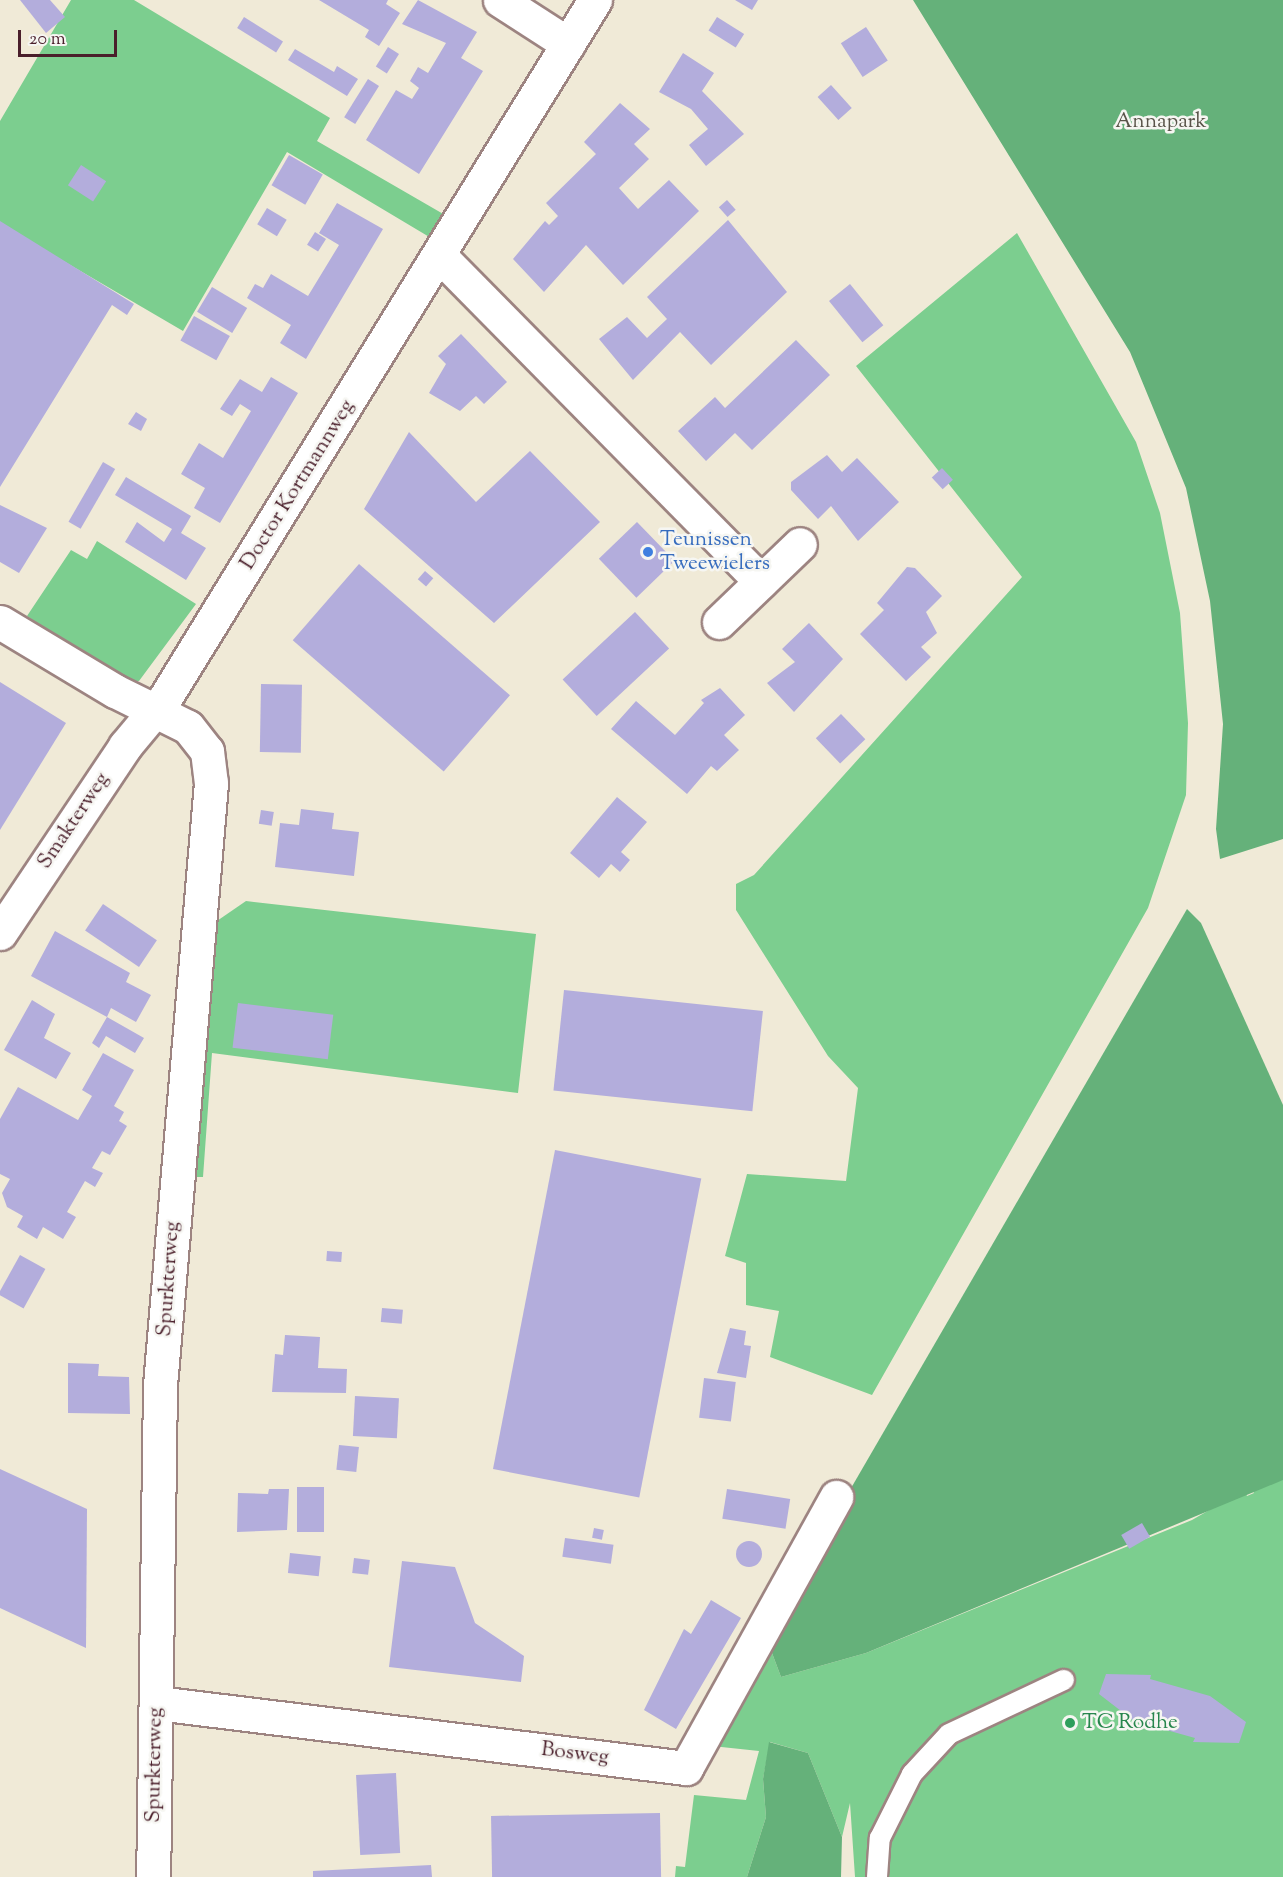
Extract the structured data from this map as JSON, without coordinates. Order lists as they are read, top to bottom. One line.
{"streets":{"street":["Doctor Kortmannweg","Smakterweg","Spurkterweg","Bosweg"]},"crossings":[["Doctor Kortmannweg","Smakterweg"],["Doctor Kortmannweg","Spurkterweg"],["Smakterweg","Spurkterweg"],["Spurkterweg","Bosweg"]],"parks":["Annapark"],"places":["Teunissen Tweewielers","TC Rodhe"],"scale_bar":"20 m"}
